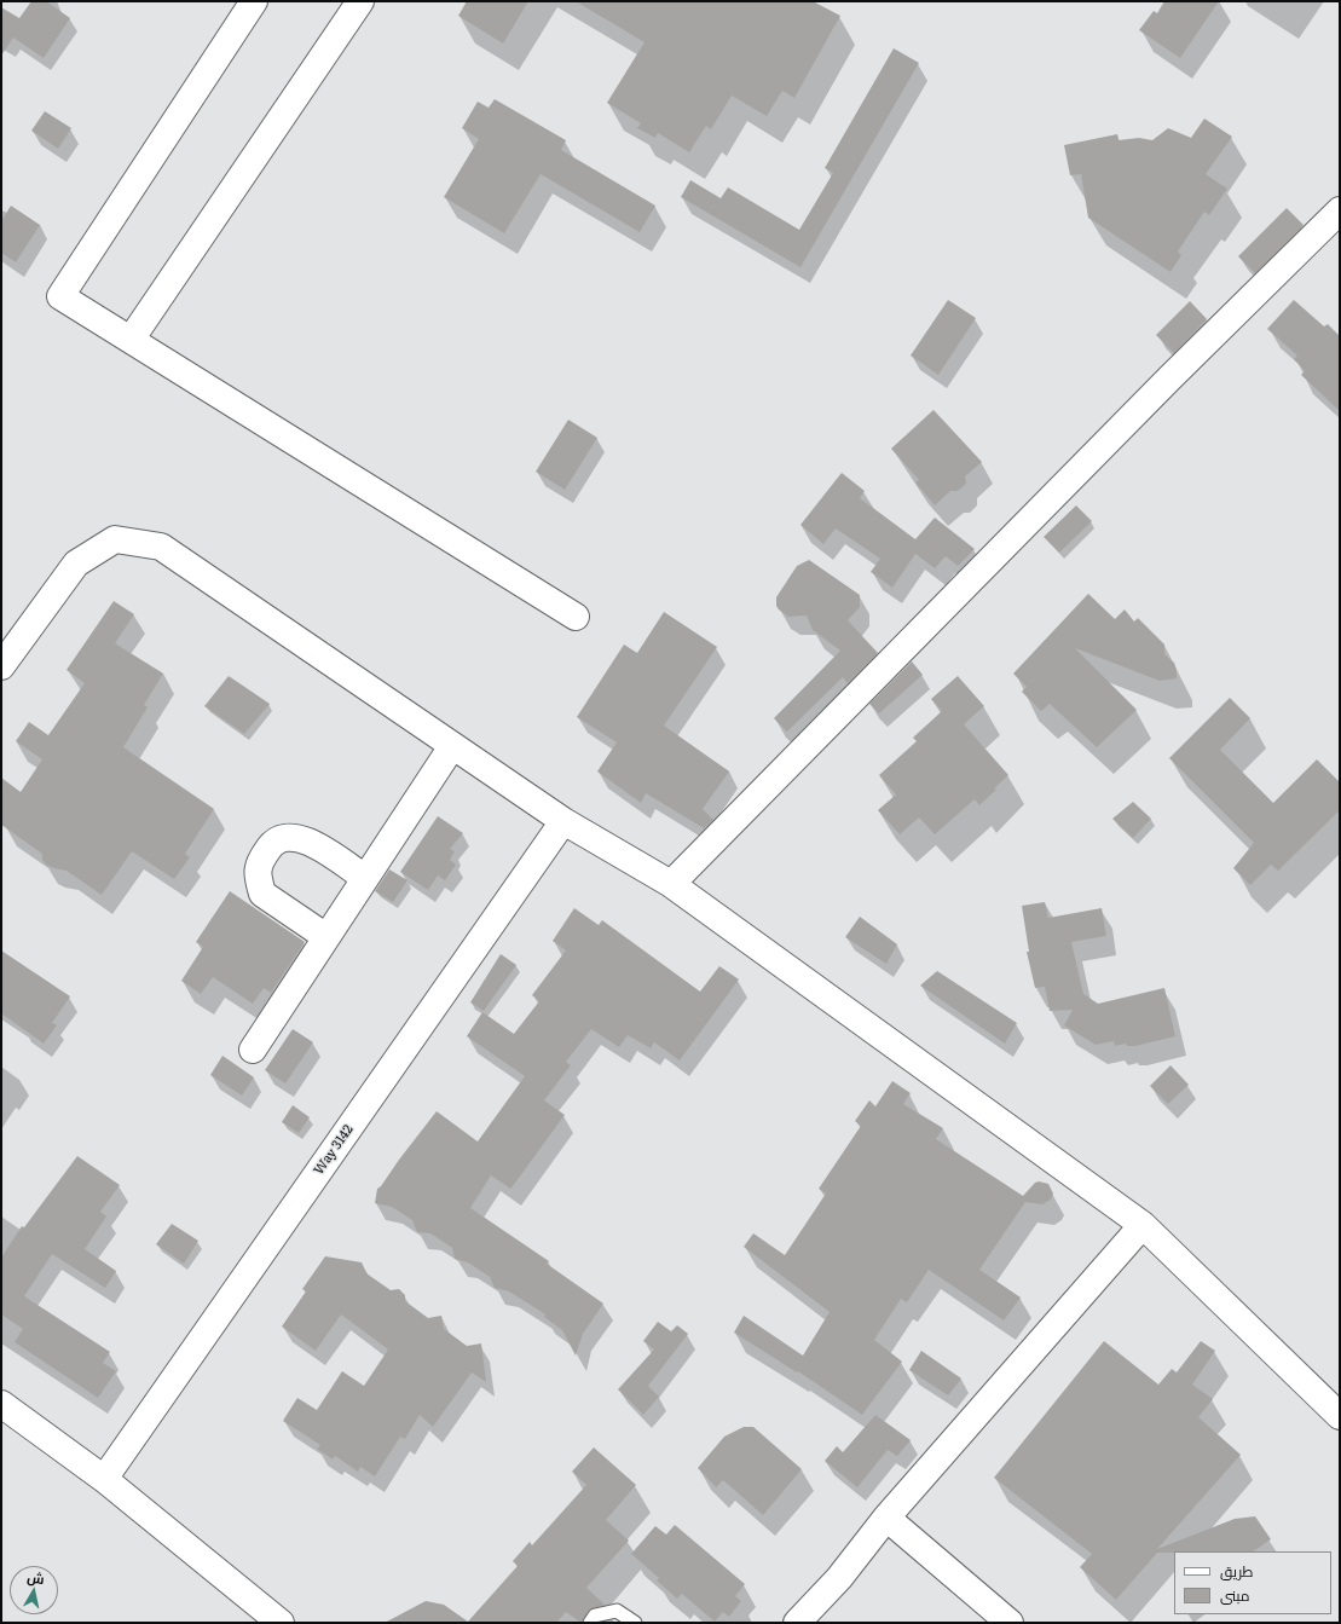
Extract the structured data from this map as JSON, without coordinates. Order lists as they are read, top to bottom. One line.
{"streets":{"street":["Way 3142"]},"legend":["طريق","مبنى"],"north":"top"}
